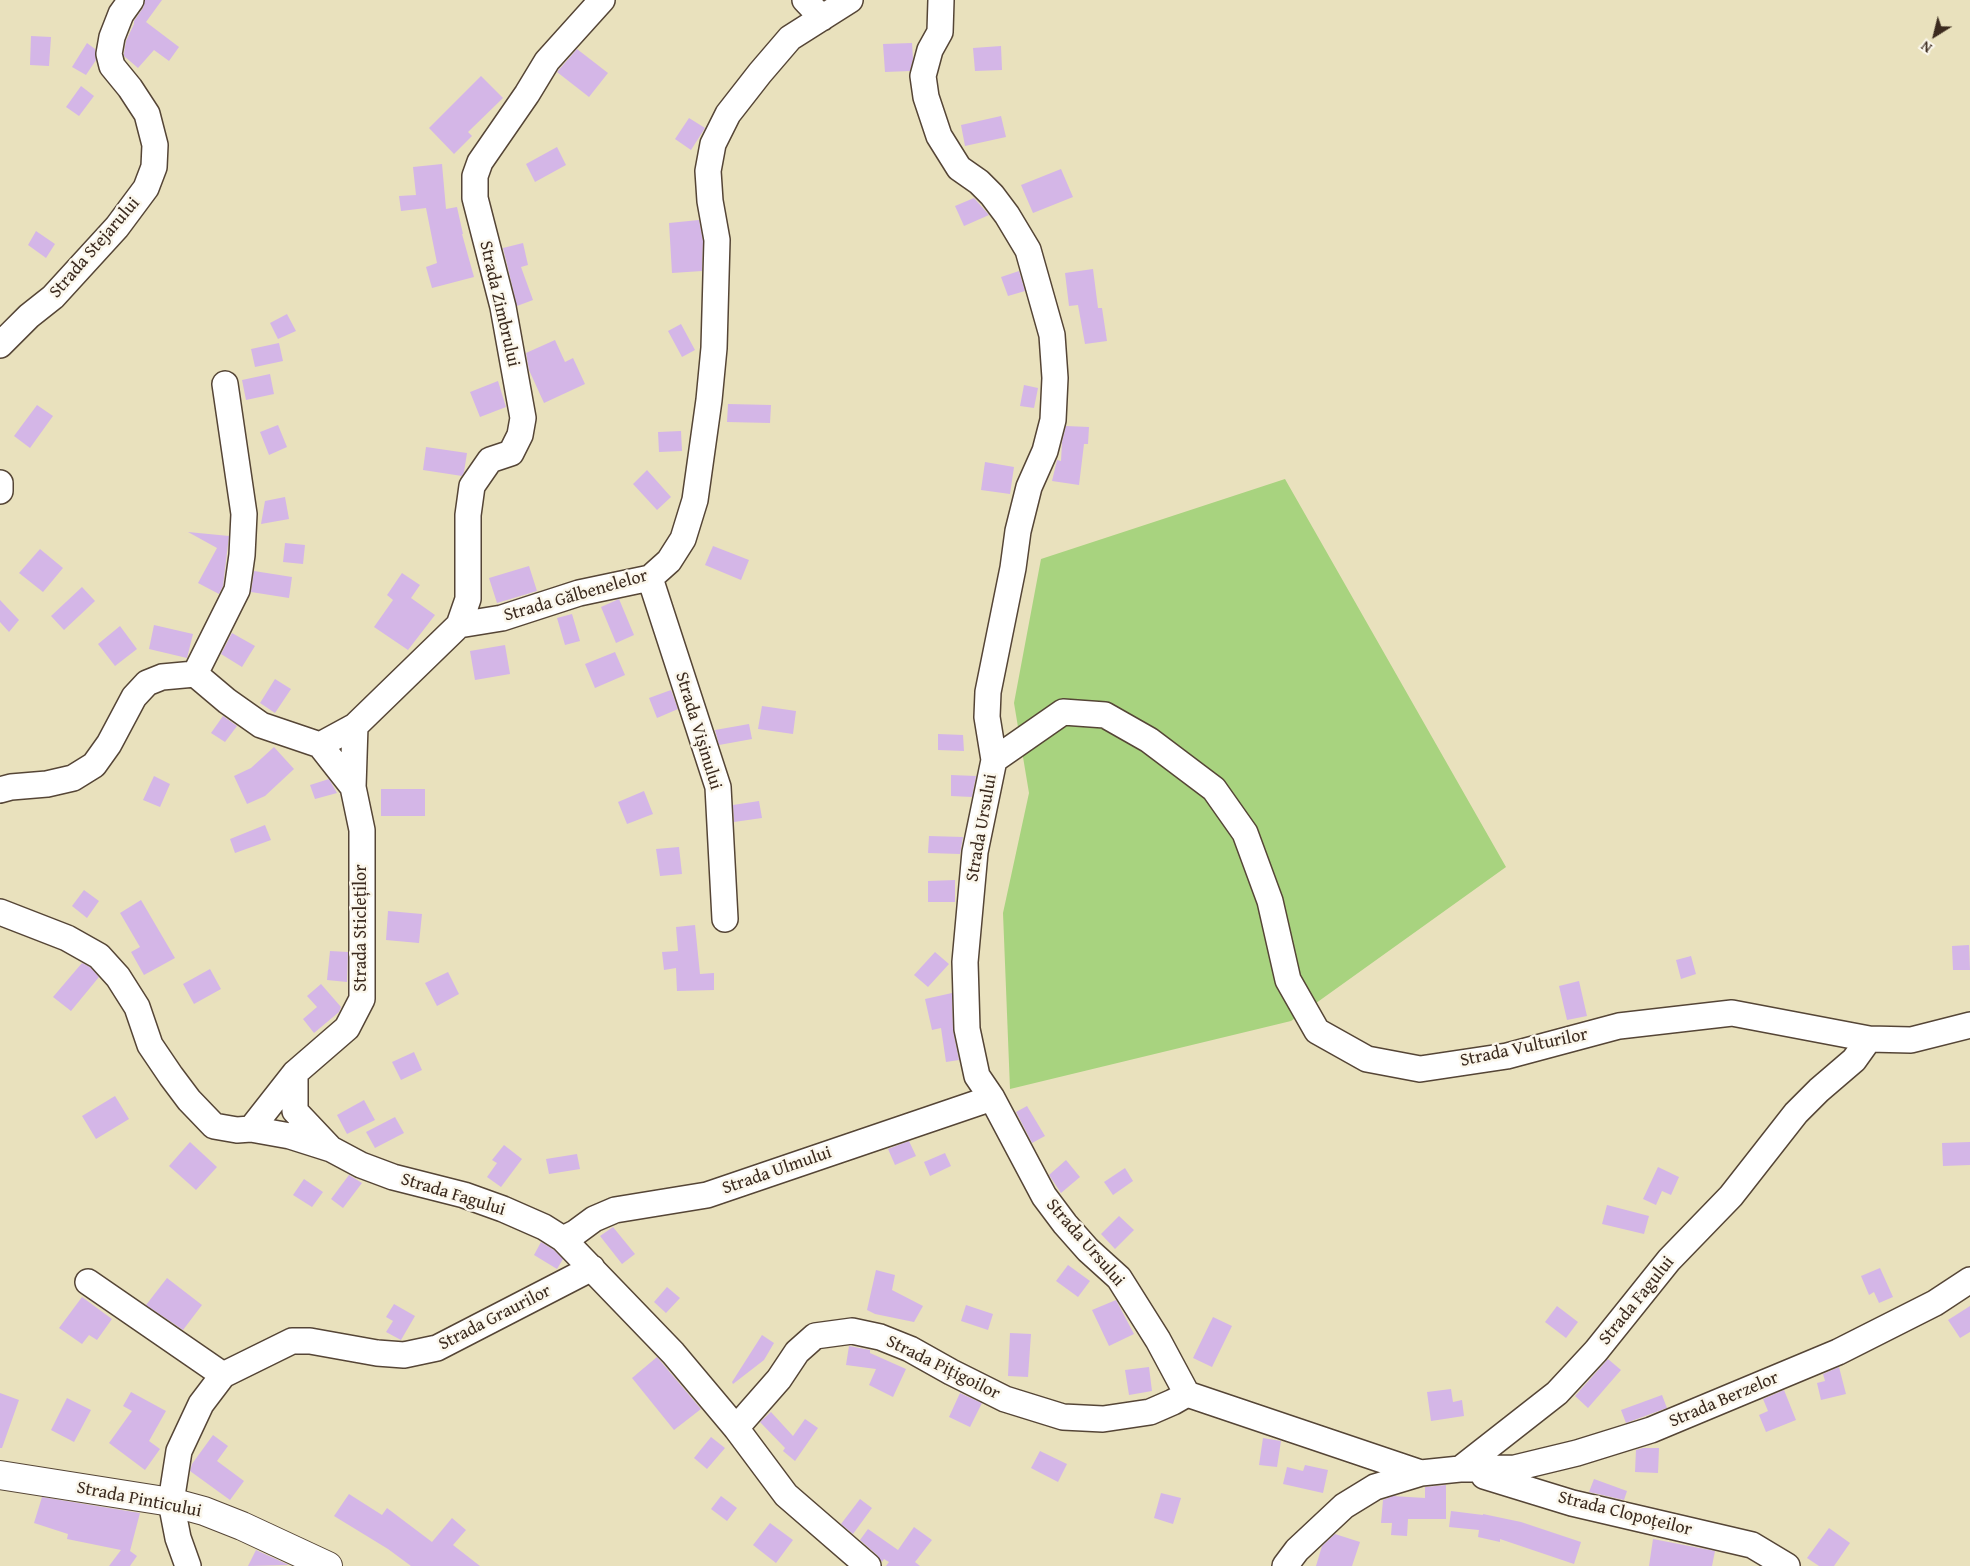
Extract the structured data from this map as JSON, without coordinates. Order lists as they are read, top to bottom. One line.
{"streets":{"main road":["Strada Pinticului"],"street":["Strada Stejarului","Strada Zimbrului","Strada Gălbenelelor","Strada Vișinului","Strada Ursului","Strada Sticleților","Strada Vulturilor","Strada Ulmului","Strada Fagului","Strada Graurilor","Strada Pițigoilor","Strada Berzelor","Strada Clopoțeilor"]},"crossings":[["Strada Zimbrului","Strada Gălbenelelor"],["Strada Gălbenelelor","Strada Vișinului"],["Strada Ursului","Strada Vulturilor"],["Strada Ursului","Strada Ulmului"],["Strada Ursului","Strada Pițigoilor"],["Strada Sticleților","Strada Fagului"],["Strada Vulturilor","Strada Fagului"],["Strada Ulmului","Strada Fagului"],["Strada Fagului","Strada Graurilor"],["Strada Fagului","Strada Pițigoilor"],["Strada Fagului","Strada Berzelor"],["Strada Fagului","Strada Clopoțeilor"],["Strada Graurilor","Strada Pinticului"],["Strada Berzelor","Strada Clopoțeilor"]],"north":"bottom left"}
